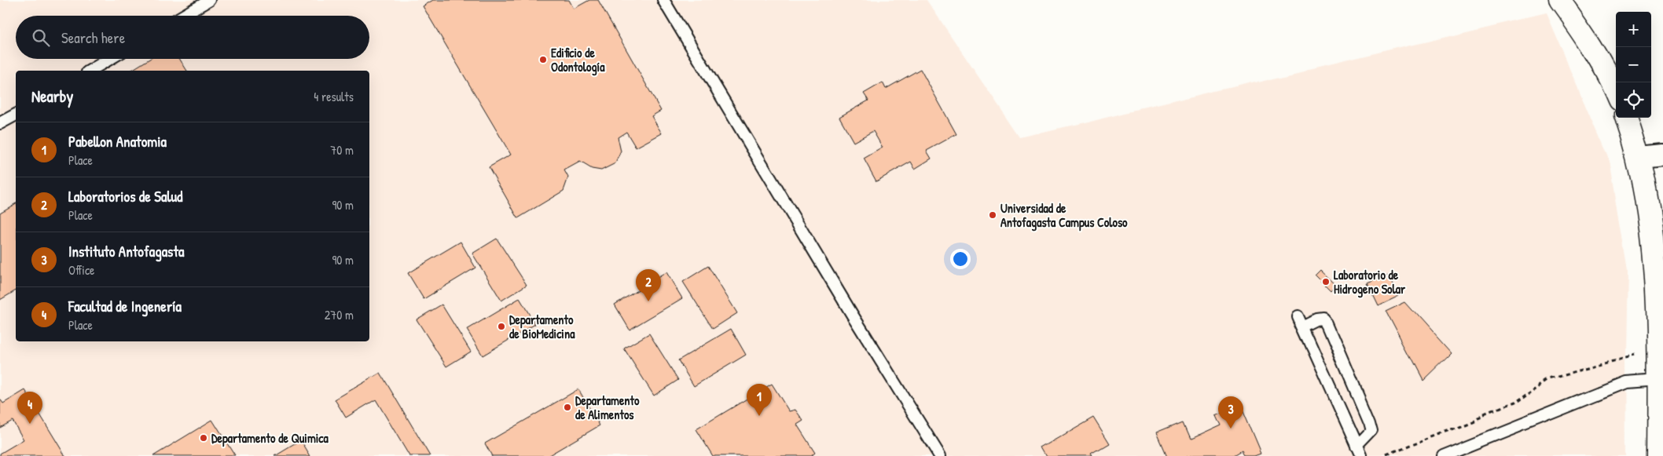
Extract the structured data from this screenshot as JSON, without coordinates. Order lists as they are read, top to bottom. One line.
{"places":["Edificio de Odontología","Universidad de Antofagasta Campus Coloso","Laboratorio de Hidrogeno Solar","Departamento de BioMedicina","Departamento de Alimentos","Departamento de Quimica"],"page":{"map_buttons":["+","−"],"search":"Search here","heading":["Nearby","4 results"],"list":[{"mark":"1","name":"Pabellon Anatomia","note":"Place","value":"70 m"},{"mark":"2","name":"Laboratorios de Salud","note":"Place","value":"90 m"},{"mark":"3","name":"Instituto Antofagasta","note":"Office","value":"90 m"},{"mark":"4","name":"Facultad de Ingenería","note":"Place","value":"270 m"}],"pins":["2","1","4","3"]}}
